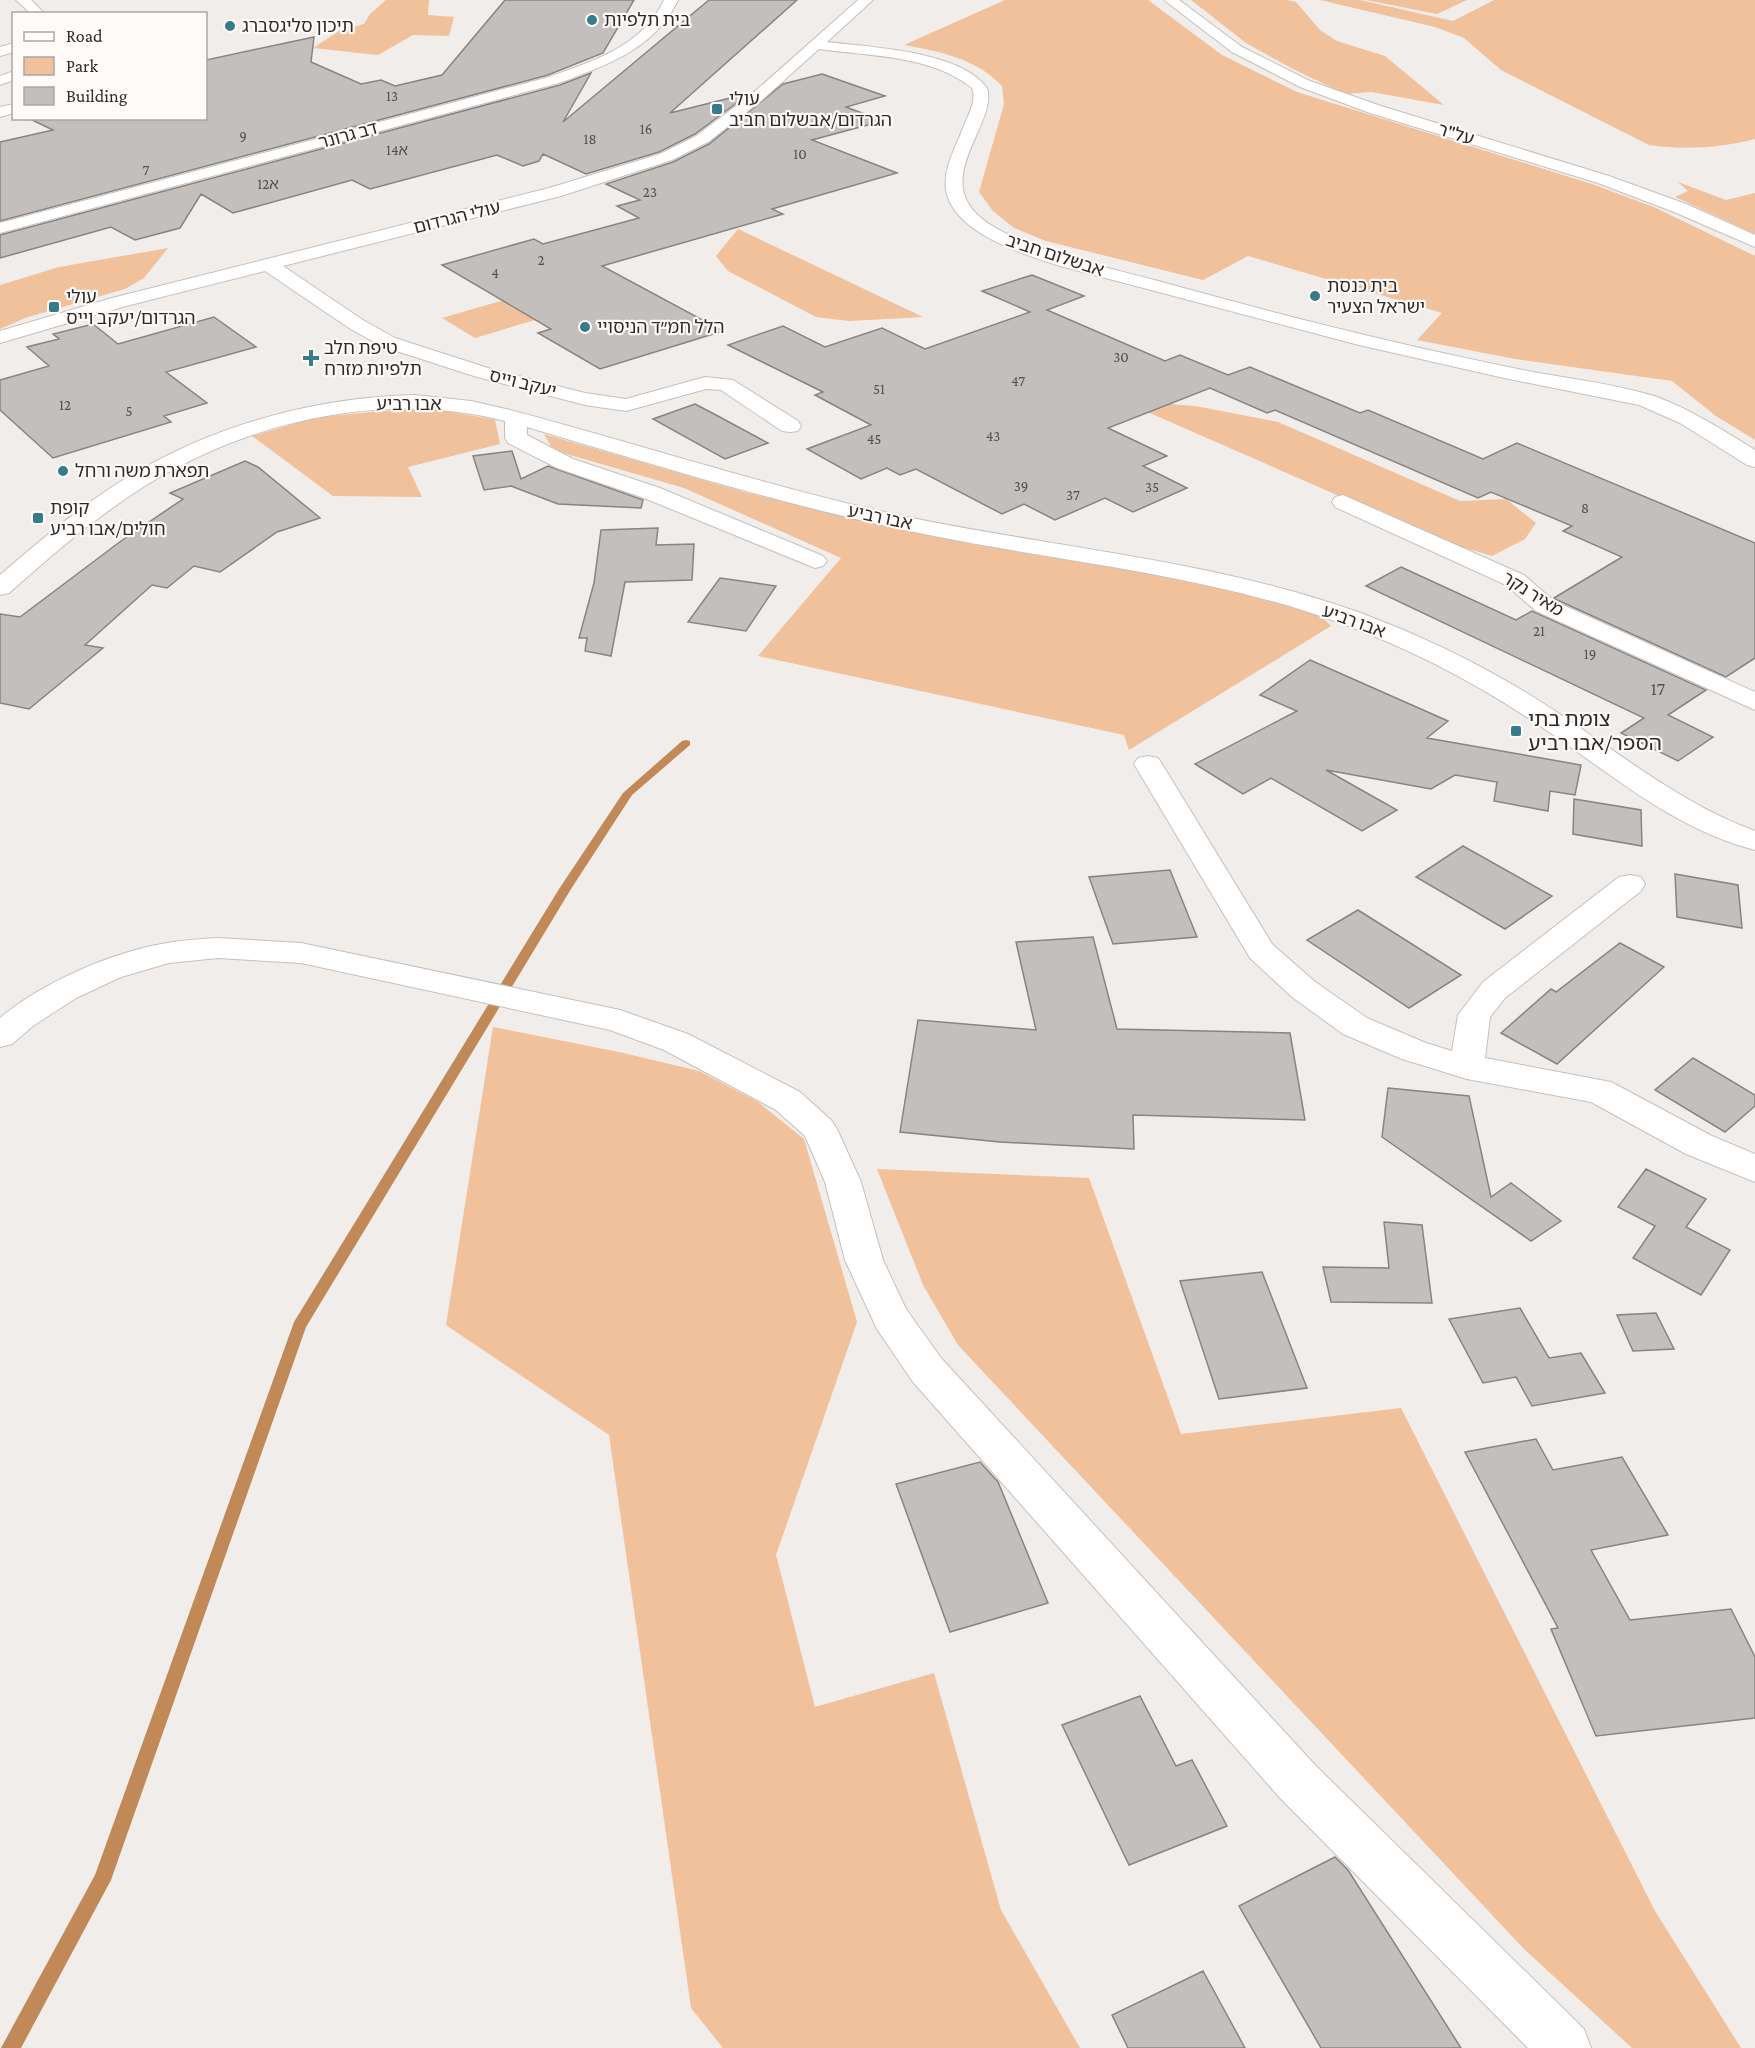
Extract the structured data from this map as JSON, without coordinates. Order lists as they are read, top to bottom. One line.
{"streets":{"street":["על\"ר","דב גרונר","עולי הגרדום","אבשלום חביב","יעקב וייס","אבו רביע","מאיר נקר"]},"crossings":[["עולי הגרדום","אבשלום חביב"],["עולי הגרדום","יעקב וייס"]],"places":{"other":["בית תלפיות","תיכון סליגסברג","בית כנסת ישראל הצעיר","הלל חמ״ד הניסויי","תפארת משה ורחל"],"transit":["עולי הגרדום/אבשלום חביב","עולי הגרדום/יעקב וייס","קופת חולים/אבו רביע","צומת בתי הספר/אבו רביע"],"health":["טיפת חלב תלפיות מזרח"]},"house_numbers":["13","16","9","18","14א","10","7","12א","23","2","4","30","47","51","12","5","43","45","39","35","37","8","21","19","17"],"legend":["Road","Park","Building"]}
